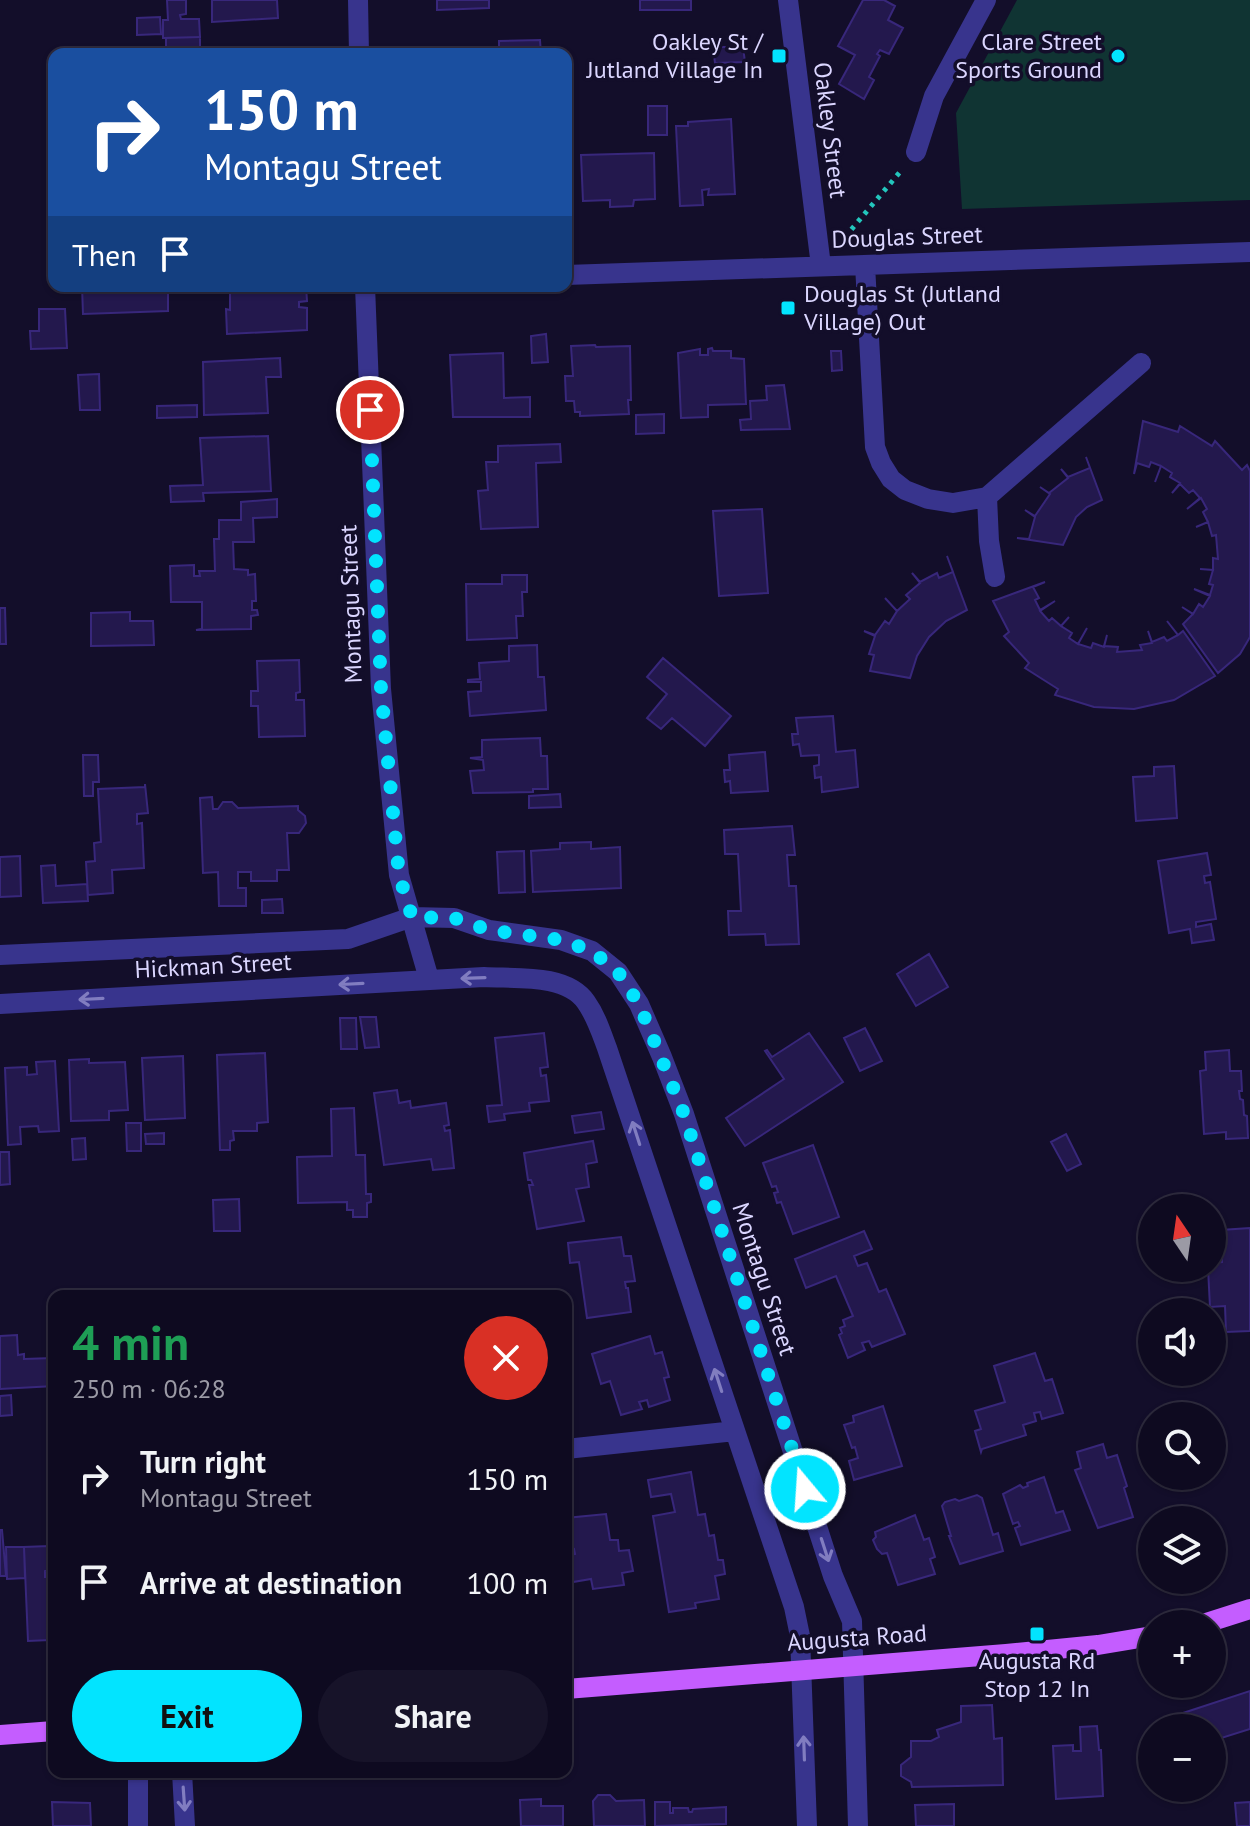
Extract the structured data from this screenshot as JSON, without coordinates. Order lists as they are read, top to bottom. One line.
{"streets":{"main road":["Augusta Road"],"street":["Oakley Street","Douglas Street","Montagu Street","Hickman Street"]},"crossings":[["Oakley Street","Douglas Street"],["Montagu Street","Hickman Street"],["Montagu Street","Augusta Road"]],"places":{"transit":["Oakley St / Jutland Village In","Douglas St (Jutland Village) Out","Augusta Rd Stop 12 In"],"other":["Clare Street Sports Ground"]},"north":"top","page":{"turn":["150 m","Montagu Street"],"then":"Then","map_buttons":["+","−"],"heading":["4 min","250 m · 06:28"],"list":[{"name":"Turn right","note":"Montagu Street","value":"150 m"},{"name":"Arrive at destination","value":"100 m"}],"buttons":["Exit","Share"]}}
